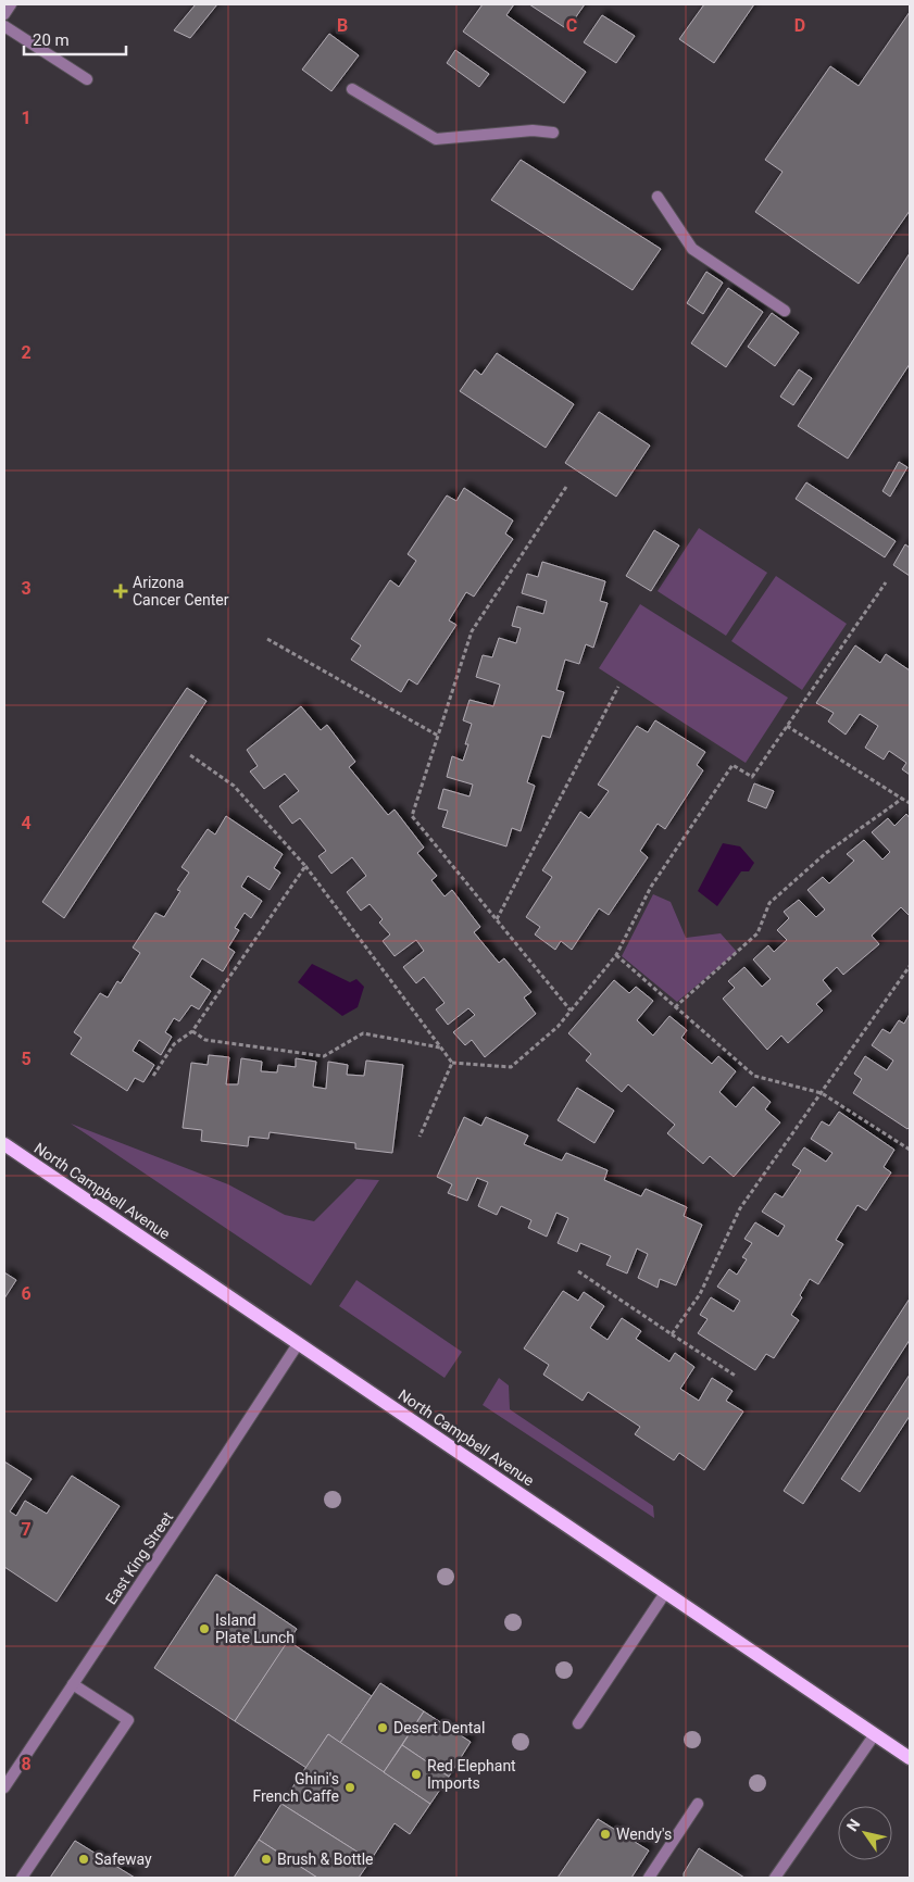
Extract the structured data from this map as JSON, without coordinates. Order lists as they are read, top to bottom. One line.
{"streets":{"main road":["North Campbell Avenue"],"street":["East King Street"]},"crossings":[["North Campbell Avenue","East King Street"]],"places":{"health":["Arizona Cancer Center"],"other":["Island Plate Lunch","Desert Dental","Red Elephant Imports","Ghini's French Caffe","Wendy's","Safeway","Brush & Bottle"]},"scale_bar":"20 m","north":"top left","grid":{"columns":["B","C","D"],"rows":["1","2","3","4","5","6","7","8"]}}
